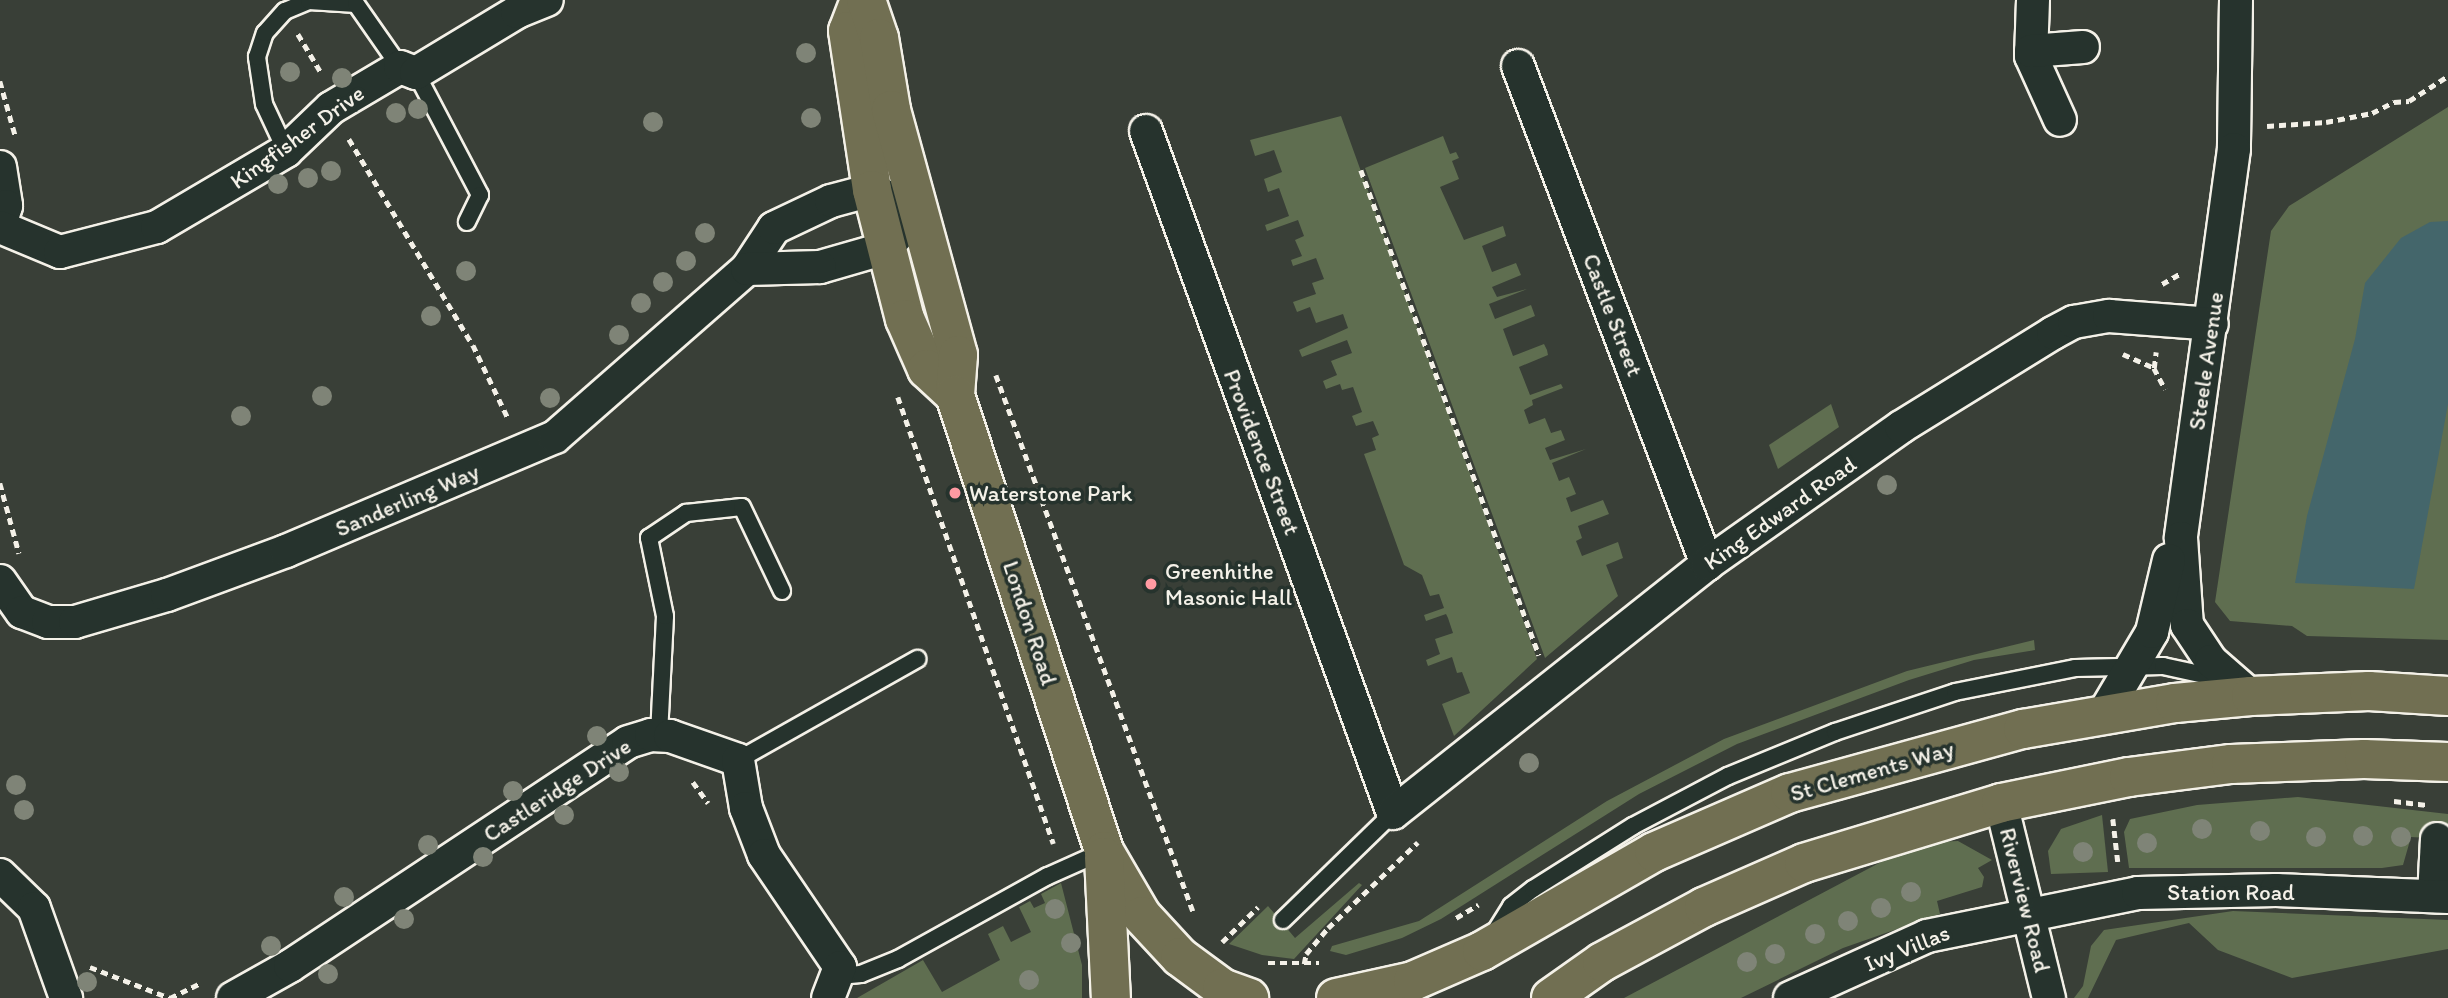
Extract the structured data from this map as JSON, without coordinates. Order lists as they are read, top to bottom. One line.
{"streets":{"main road":["London Road","St Clements Way"],"street":["Kingfisher Drive","Castle Street","Steele Avenue","Providence Street","Sanderling Way","King Edward Road","Castleridge Drive","Station Road","Riverview Road","Ivy Villas"]},"crossings":[["Castle Street","King Edward Road"],["Steele Avenue","King Edward Road"],["Steele Avenue","St Clements Way"],["Providence Street","King Edward Road"],["Sanderling Way","London Road"],["Station Road","Riverview Road"],["Station Road","Ivy Villas"],["Riverview Road","Ivy Villas"]],"places":["Waterstone Park","Greenhithe Masonic Hall"]}
